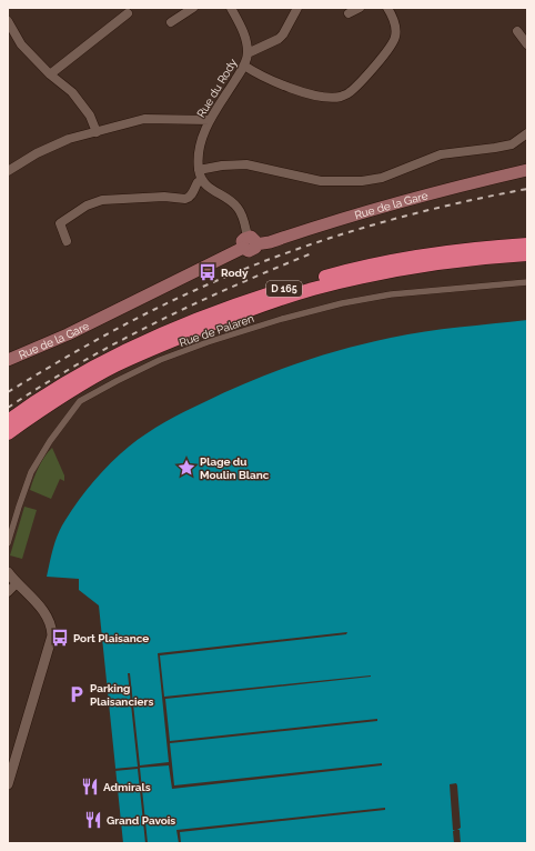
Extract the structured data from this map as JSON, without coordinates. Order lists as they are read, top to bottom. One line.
{"streets":{"highway":["D 165"],"main road":["Rue de la Gare"],"street":["Rue du Rody","Rue de Palaren"]},"crossings":[["Rue du Rody","Rue de la Gare"]],"places":{"bus stop":["Rody","Port Plaisance"],"place":["Plage du Moulin Blanc"],"parking":["Parking Plaisanciers"],"restaurant":["Admirals","Grand Pavois"]}}
